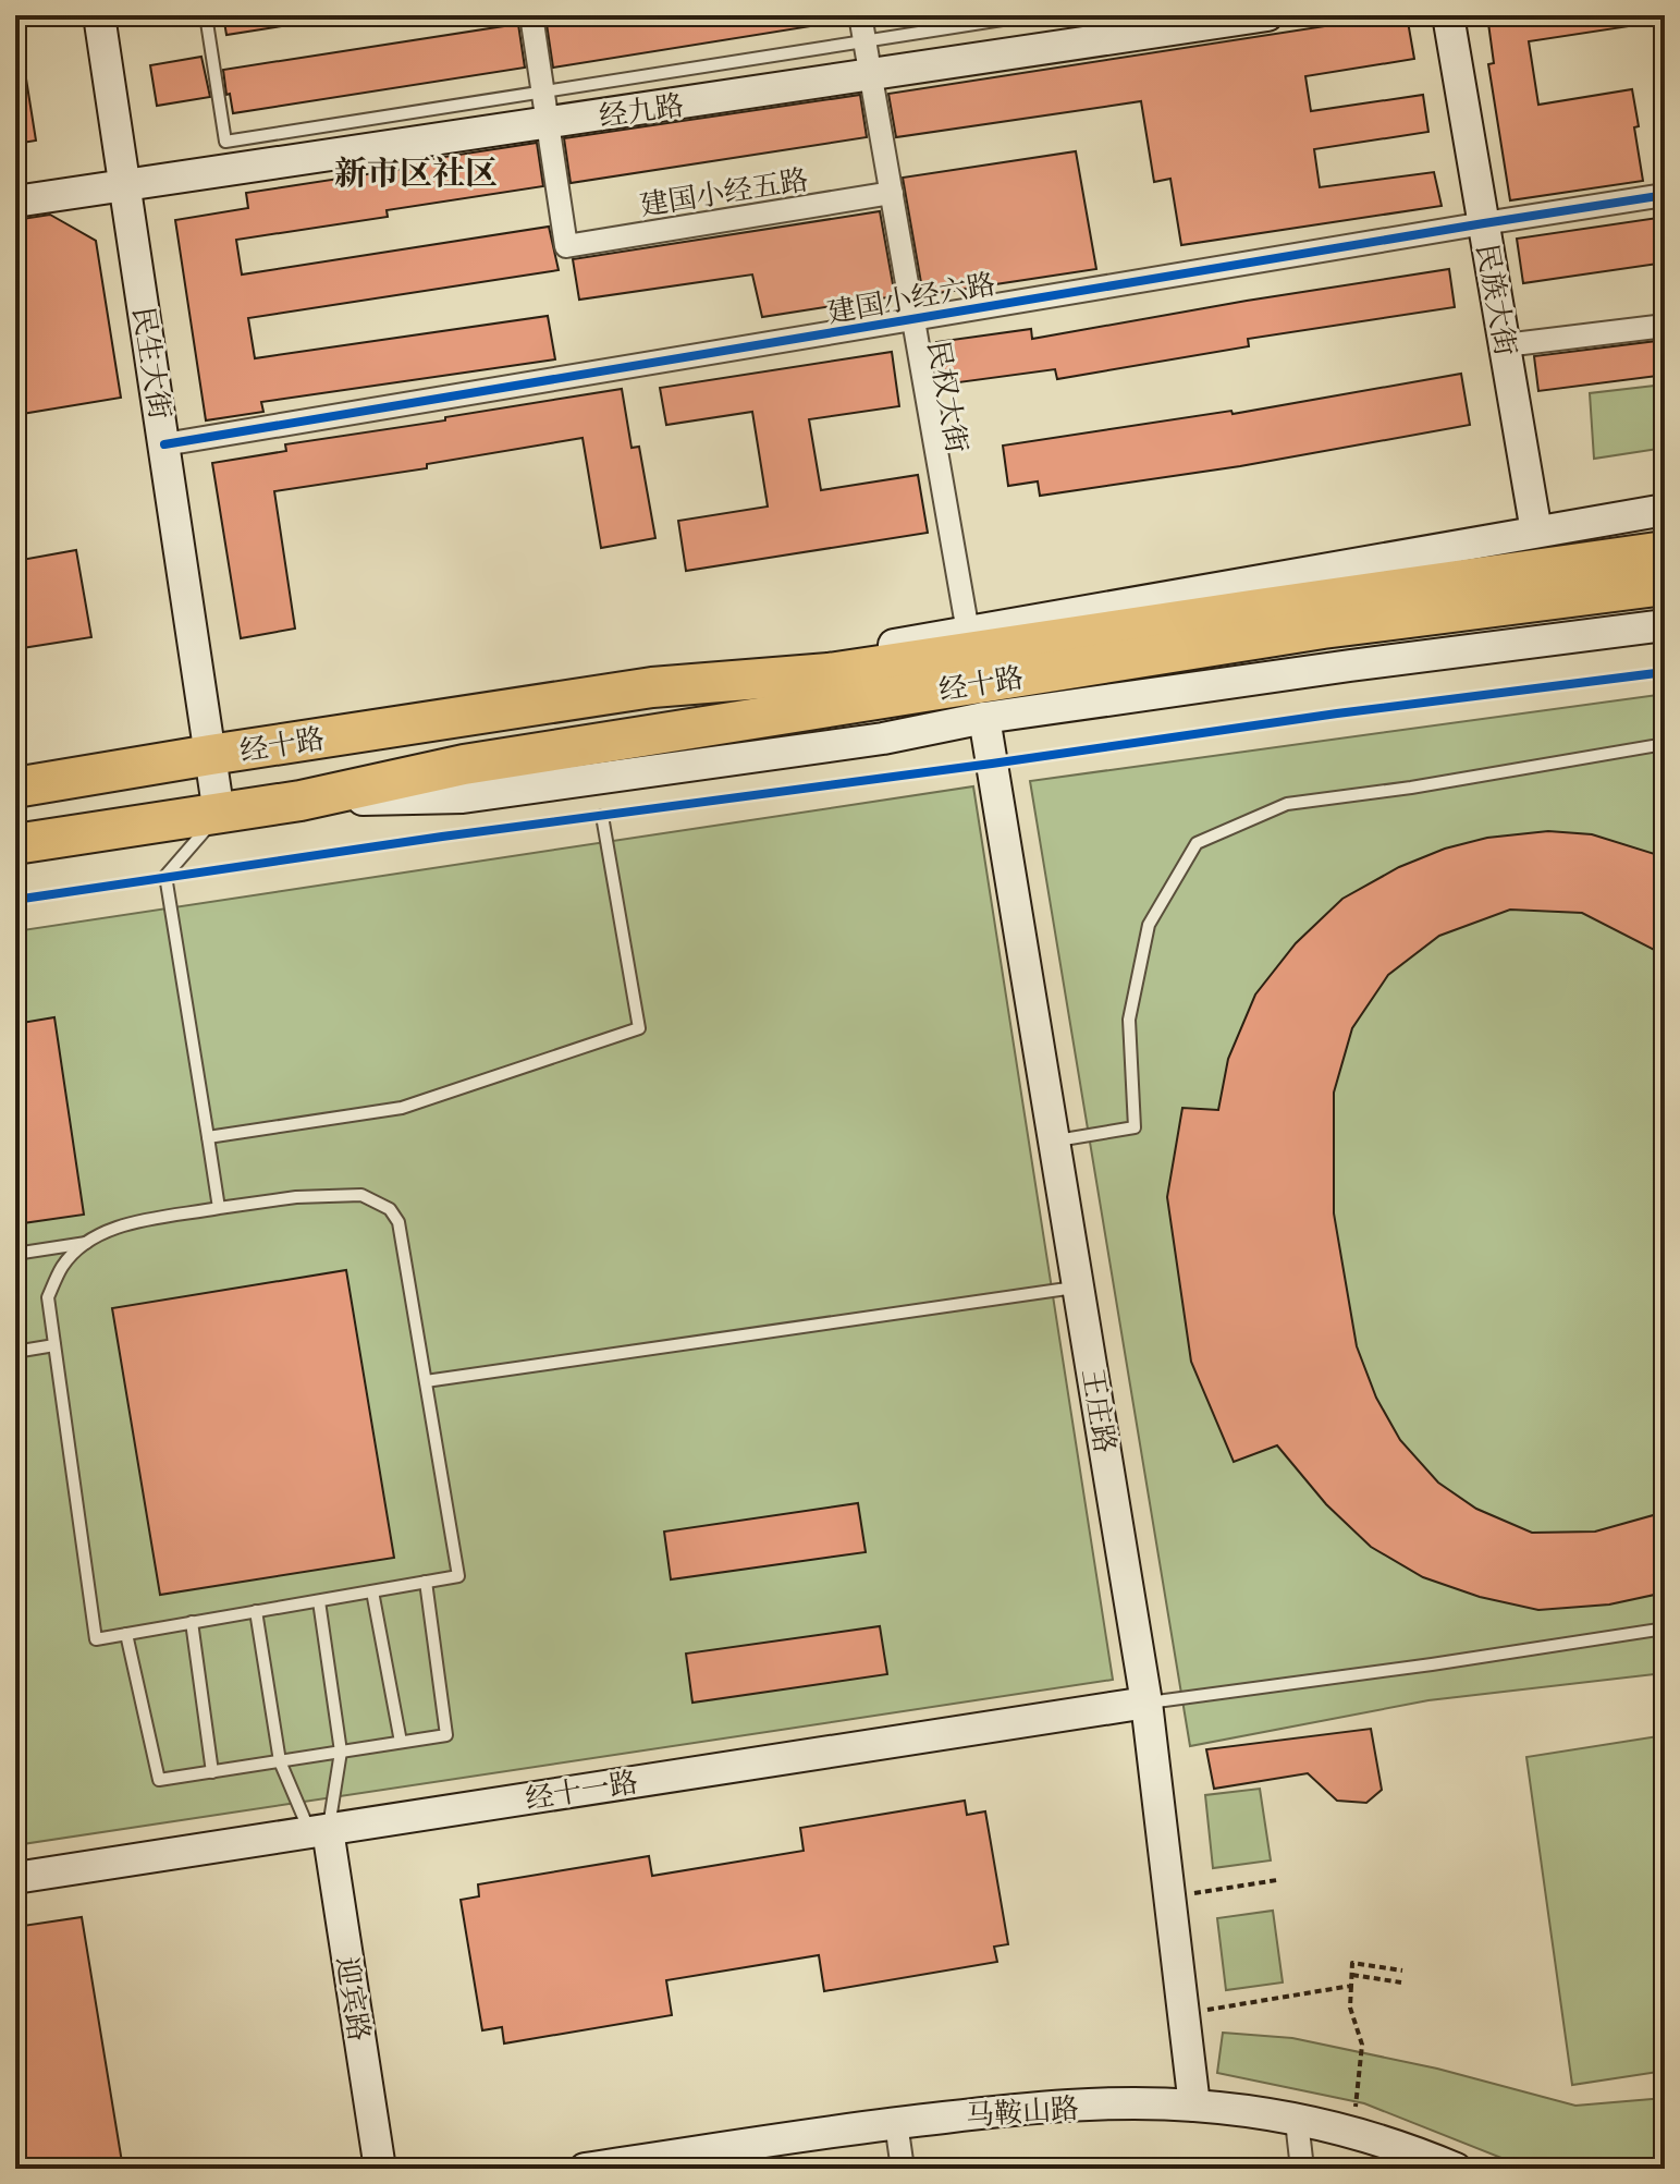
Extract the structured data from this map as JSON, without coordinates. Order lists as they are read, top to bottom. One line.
{"streets":{"highway":["经十路"],"main road":["经九路","民族大街","民生大街","王庄路","经十一路","迎宾路","马鞍山路"],"street":["建国小经五路","建国小经六路","民权大街"]},"crossings":[["经九路","建国小经五路"],["经九路","民生大街"],["经九路","民权大街"],["建国小经五路","民权大街"],["建国小经六路","民族大街"],["建国小经六路","民生大街"],["建国小经六路","民权大街"],["民族大街","经十路"],["民生大街","经十路"],["民权大街","经十路"],["经十路","王庄路"],["王庄路","经十一路"],["王庄路","马鞍山路"],["经十一路","迎宾路"]],"districts":["新市区社区"]}
